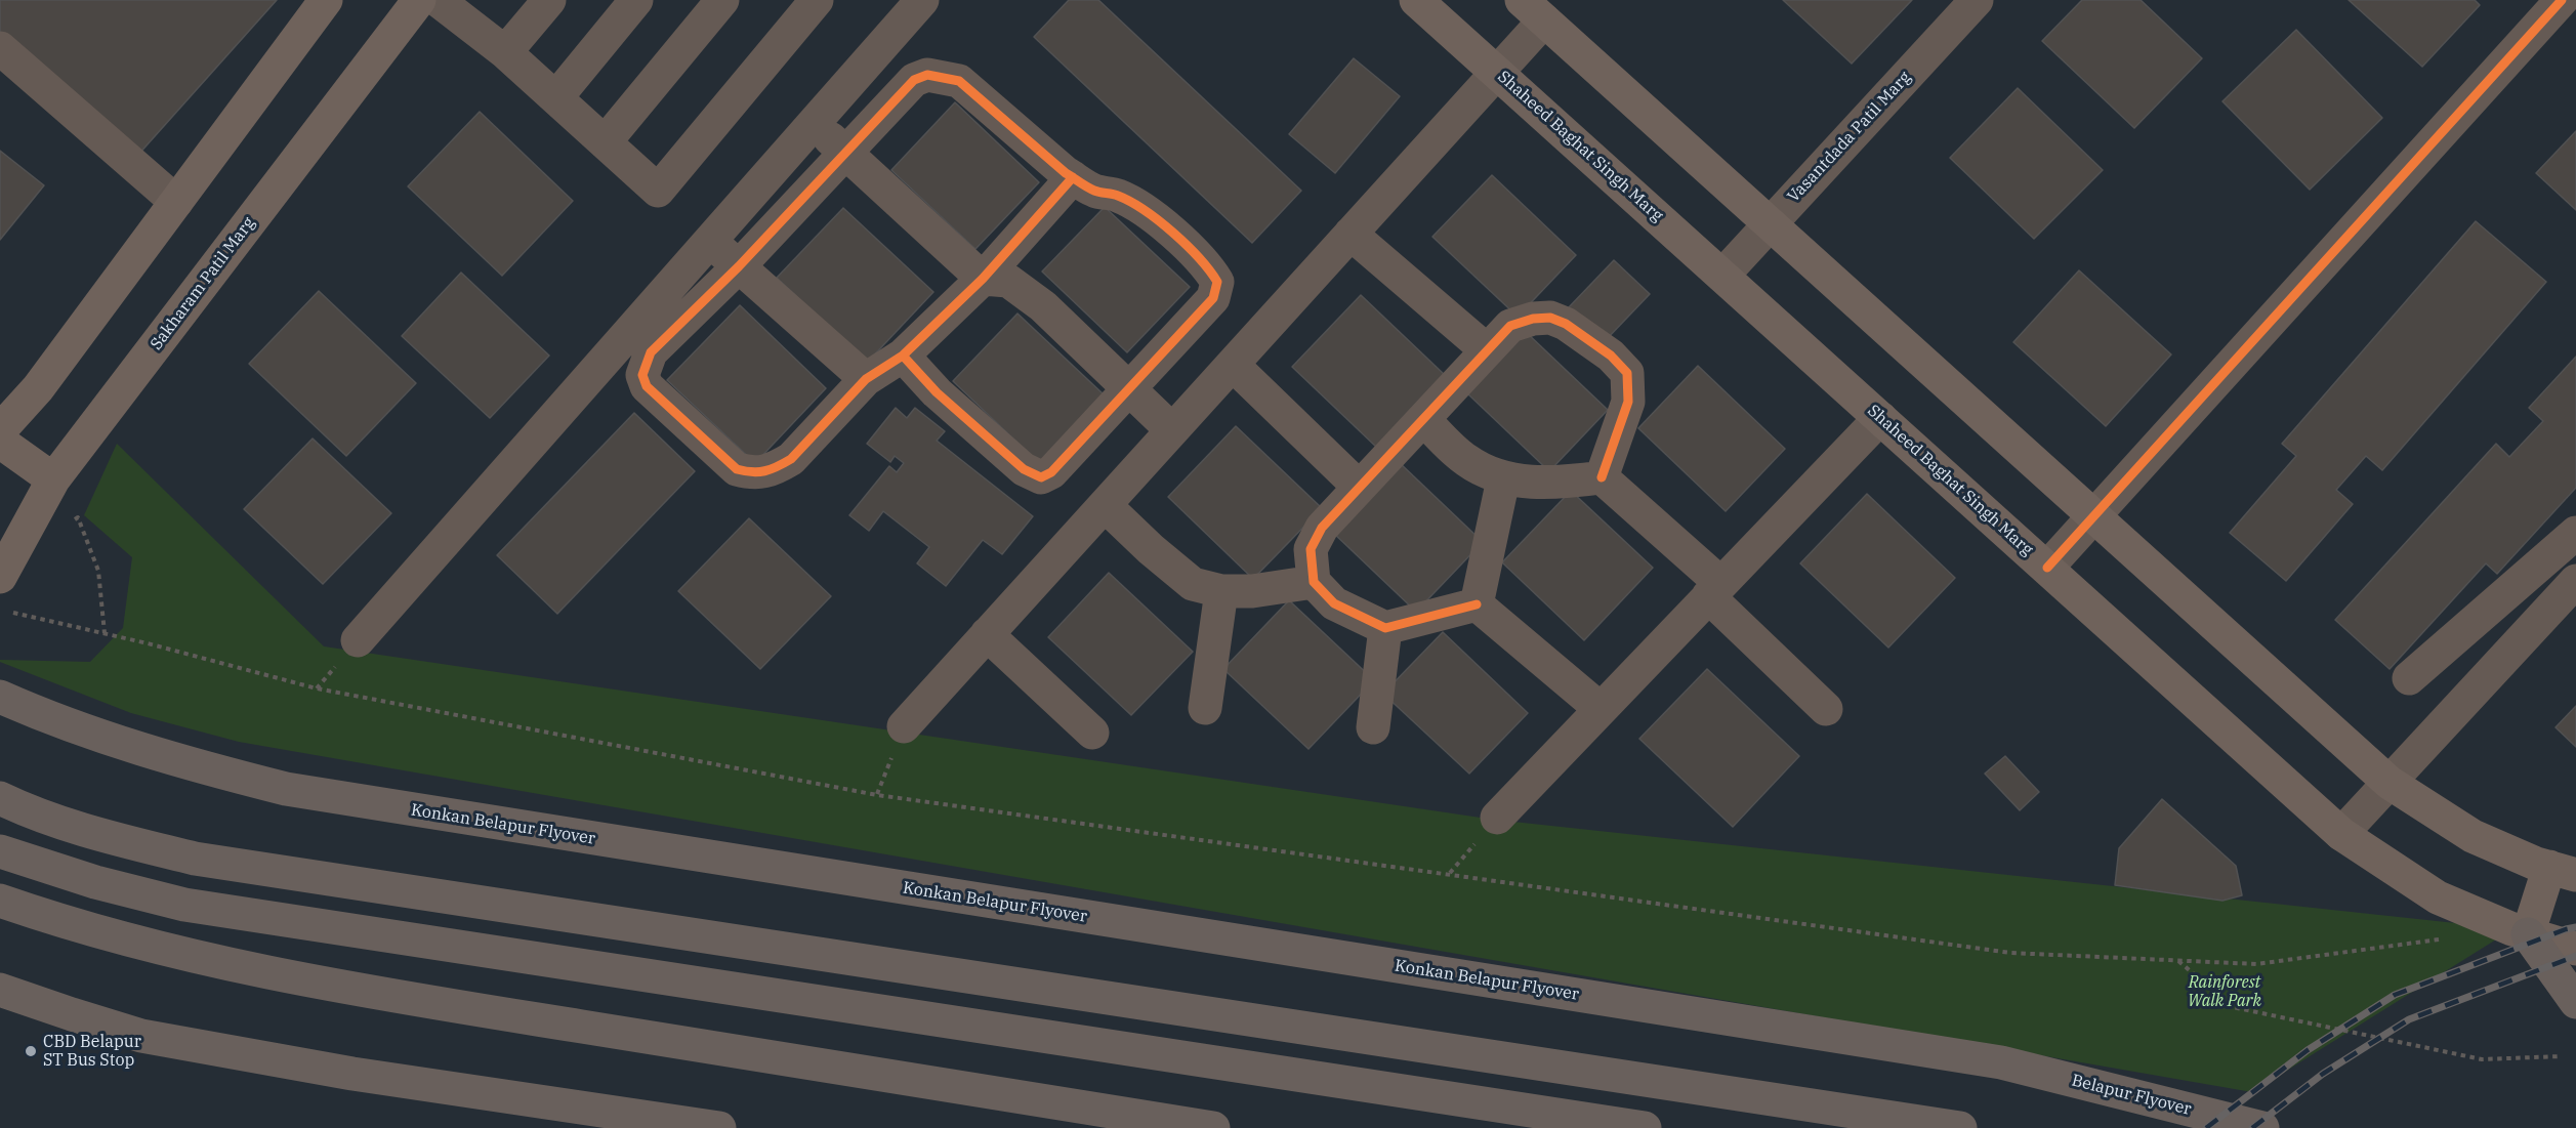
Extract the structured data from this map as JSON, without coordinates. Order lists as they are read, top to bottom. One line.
{"streets":{"highway":["Konkan Belapur Flyover","Belapur Flyover"],"main road":["Shaheed Baghat Singh Marg","Sakharam Patil Marg"],"street":["Vasantdada Patil Marg"]},"crossings":[["Vasantdada Patil Marg","Shaheed Baghat Singh Marg"],["Konkan Belapur Flyover","Belapur Flyover"]],"parks":["Rainforest Walk Park"],"places":["CBD Belapur ST Bus Stop"]}
